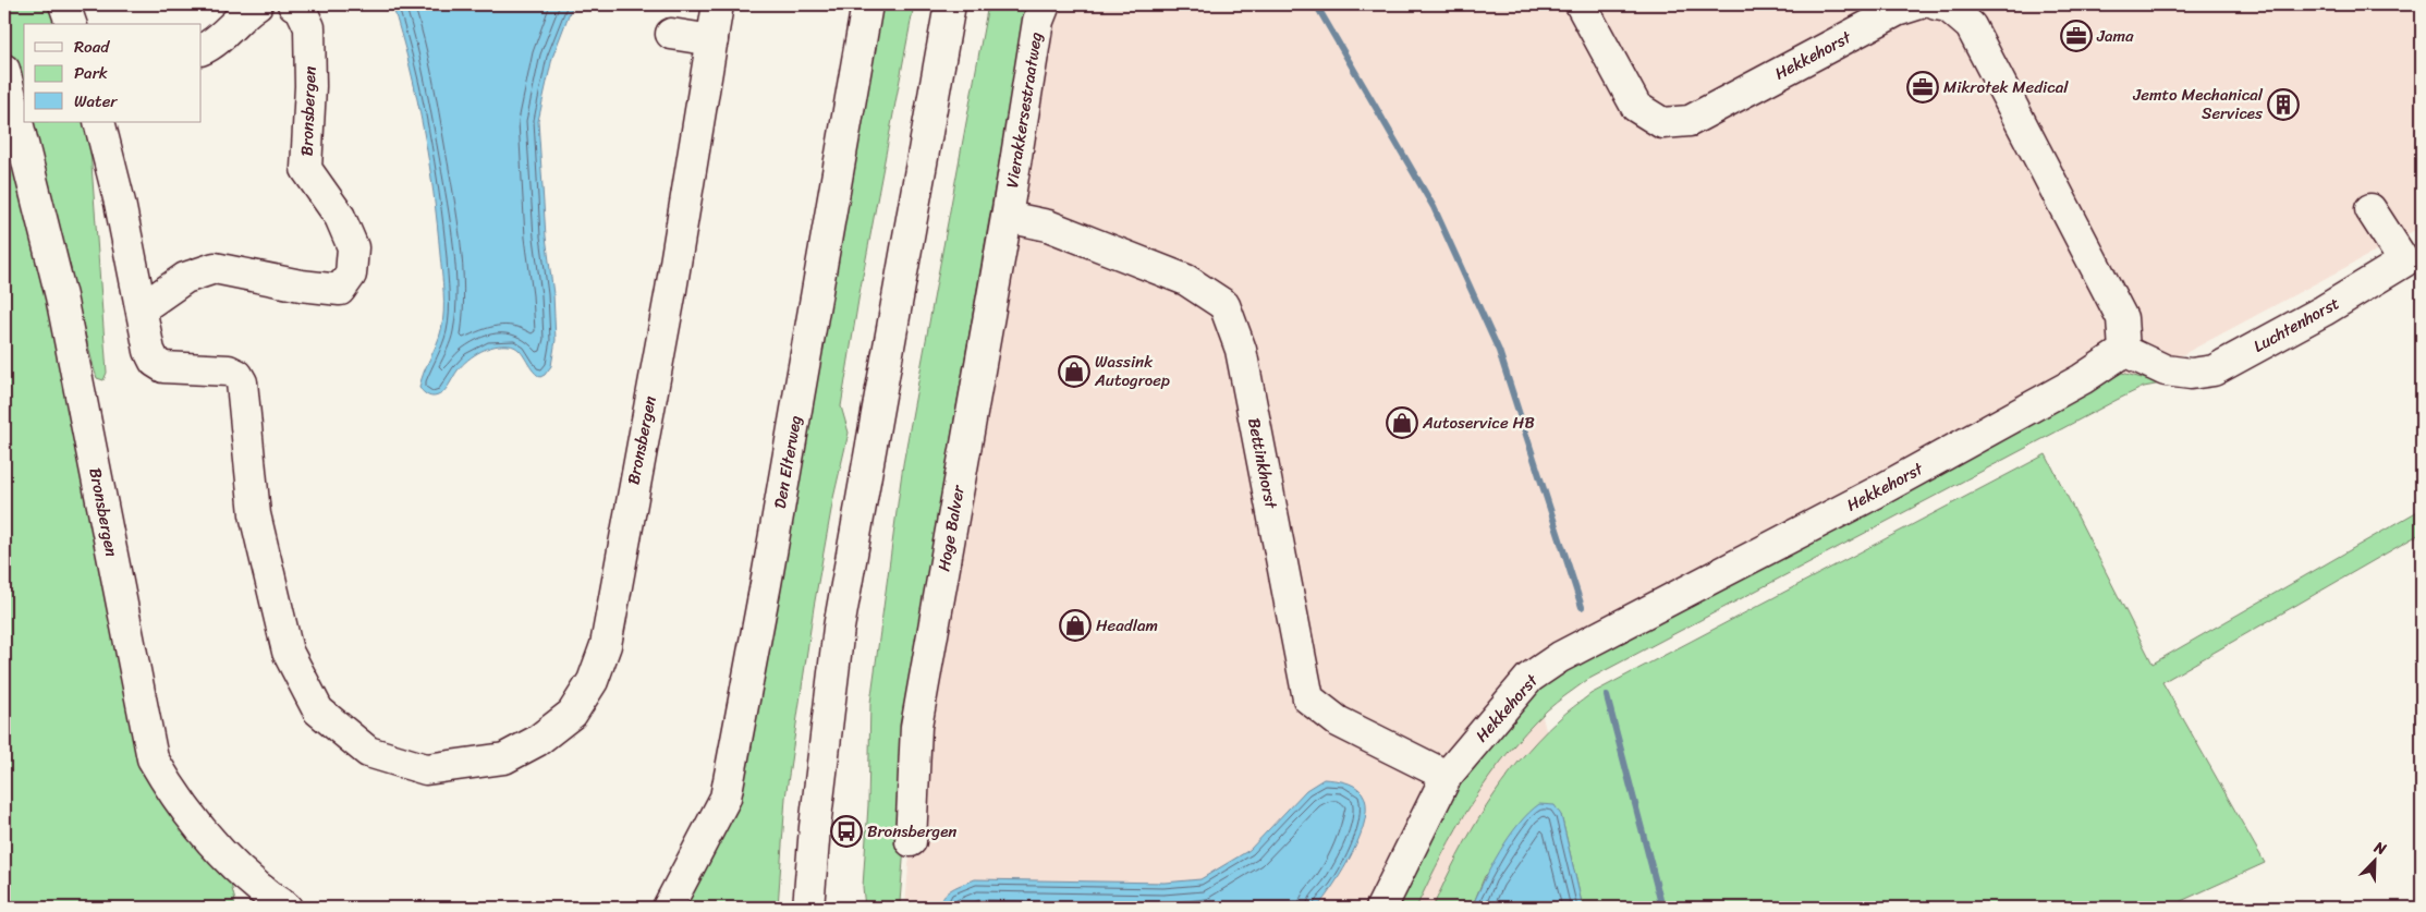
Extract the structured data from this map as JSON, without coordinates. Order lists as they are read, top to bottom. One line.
{"streets":{"street":["Hekkehorst","Vierakkersestraatweg","Bronsbergen","Luchtenhorst","Den Elterweg","Bettinkhorst","Hoge Balver"]},"crossings":[["Hekkehorst","Luchtenhorst"],["Hekkehorst","Bettinkhorst"],["Vierakkersestraatweg","Bettinkhorst"],["Vierakkersestraatweg","Hoge Balver"],["Bettinkhorst","Hoge Balver"]],"places":{"office":["Jama","Mikrotek Medical"],"building":["Jemto Mechanical Services"],"shop":["Wassink Autogroep","Autoservice HB","Headlam"],"bus stop":["Bronsbergen"]},"legend":["Road","Park","Water"],"north":"top right"}
